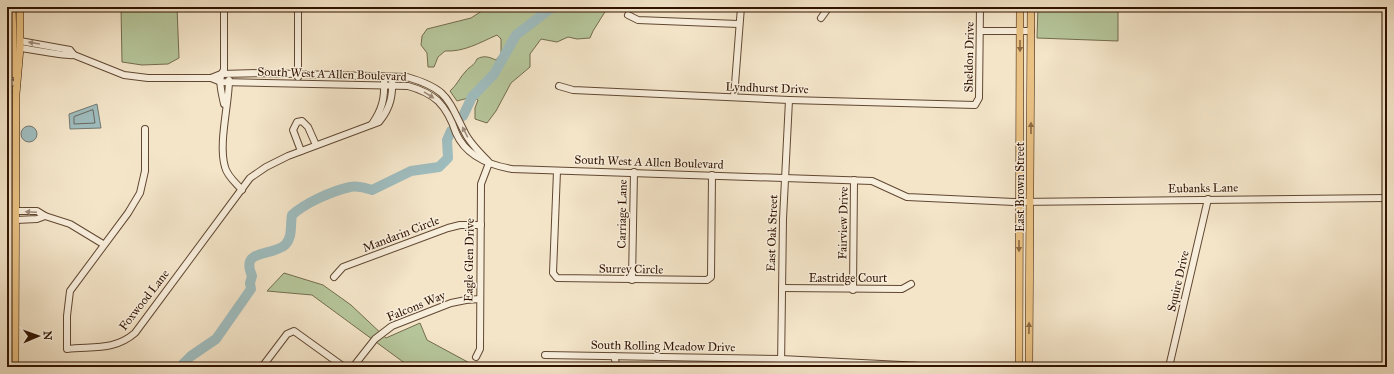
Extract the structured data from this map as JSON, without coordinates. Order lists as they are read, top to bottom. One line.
{"streets":{"main road":["East Brown Street"],"street":["Sheldon Drive","South West A Allen Boulevard","Lyndhurst Drive","Eubanks Lane","Carriage Lane","Fairview Drive","East Oak Street","Mandarin Circle","Eagle Glen Drive","Surrey Circle","Eastridge Court","Squire Drive","Foxwood Lane","Falcons Way","South Rolling Meadow Drive"]},"crossings":[["Sheldon Drive","Lyndhurst Drive"],["South West A Allen Boulevard","Eubanks Lane"],["South West A Allen Boulevard","Carriage Lane"],["South West A Allen Boulevard","Fairview Drive"],["South West A Allen Boulevard","East Oak Street"],["South West A Allen Boulevard","Eagle Glen Drive"],["South West A Allen Boulevard","Surrey Circle"],["Lyndhurst Drive","East Oak Street"],["East Brown Street","Eubanks Lane"],["Eubanks Lane","Fairview Drive"],["Eubanks Lane","Squire Drive"],["Carriage Lane","Surrey Circle"],["Fairview Drive","Eastridge Court"],["East Oak Street","Eastridge Court"],["East Oak Street","South Rolling Meadow Drive"],["Mandarin Circle","Eagle Glen Drive"],["Eagle Glen Drive","Falcons Way"]],"north":"right"}
